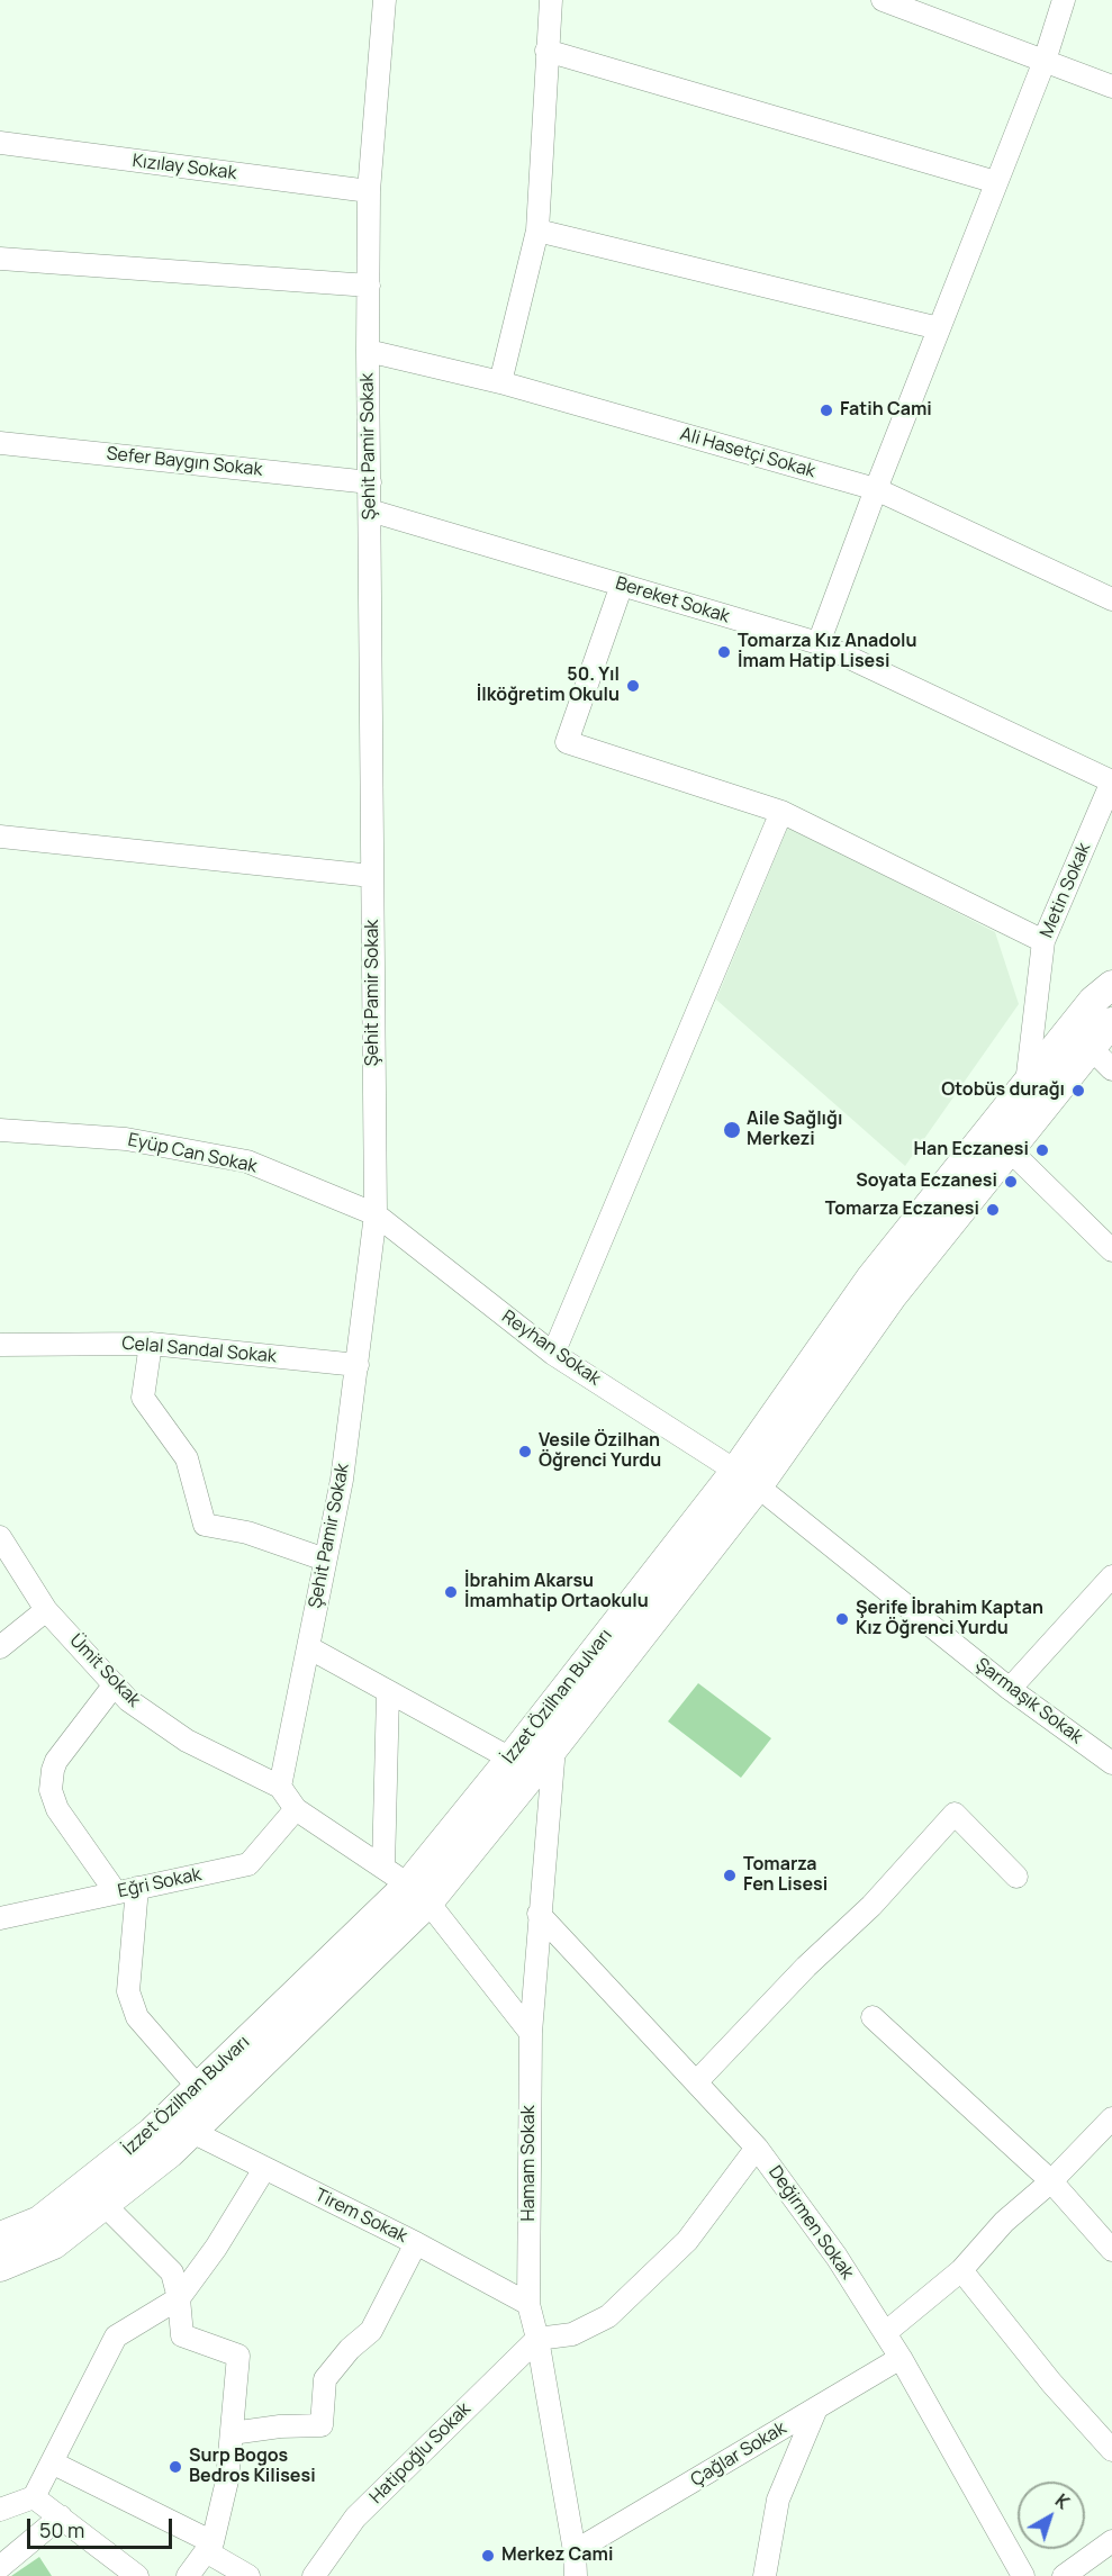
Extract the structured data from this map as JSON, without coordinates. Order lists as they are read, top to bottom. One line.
{"streets":{"main road":["İzzet Özilhan Bulvarı"],"street":["Kızılay Sokak","Şehit Pamir Sokak","Ali Hasetçi Sokak","Sefer Baygın Sokak","Bereket Sokak","Metin Sokak","Eyüp Can Sokak","Reyhan Sokak","Celal Sandal Sokak","Ümit Sokak","Şarmaşık Sokak","Eğri Sokak","Hamam Sokak","Tirem Sokak","Değirmen Sokak","Hatipoğlu Sokak","Çağlar Sokak"]},"crossings":[["Kızılay Sokak","Şehit Pamir Sokak"],["Şehit Pamir Sokak","Ali Hasetçi Sokak"],["Şehit Pamir Sokak","Sefer Baygın Sokak"],["Şehit Pamir Sokak","Bereket Sokak"],["Şehit Pamir Sokak","Eyüp Can Sokak"],["Şehit Pamir Sokak","Reyhan Sokak"],["Şehit Pamir Sokak","Celal Sandal Sokak"],["Şehit Pamir Sokak","Ümit Sokak"],["Bereket Sokak","Metin Sokak"],["Metin Sokak","İzzet Özilhan Bulvarı"],["Eyüp Can Sokak","Reyhan Sokak"],["Reyhan Sokak","İzzet Özilhan Bulvarı"],["Reyhan Sokak","Şarmaşık Sokak"],["İzzet Özilhan Bulvarı","Şarmaşık Sokak"],["İzzet Özilhan Bulvarı","Hamam Sokak"],["İzzet Özilhan Bulvarı","Tirem Sokak"],["Hamam Sokak","Tirem Sokak"],["Hamam Sokak","Değirmen Sokak"],["Hamam Sokak","Hatipoğlu Sokak"],["Hamam Sokak","Çağlar Sokak"],["Değirmen Sokak","Çağlar Sokak"]],"places":["Fatih Cami","Tomarza Kız Anadolu İmam Hatip Lisesi","50. Yıl İlköğretim Okulu","Otobüs durağı","Aile Sağlığı Merkezi","Han Eczanesi","Soyata Eczanesi","Tomarza Eczanesi","Vesile Özilhan Öğrenci Yurdu","İbrahim Akarsu İmamhatip Ortaokulu","Şerife İbrahim Kaptan Kız Öğrenci Yurdu","Tomarza Fen Lisesi","Surp Bogos Bedros Kilisesi","Merkez Cami"],"scale_bar":"50 m","north":"top right"}
